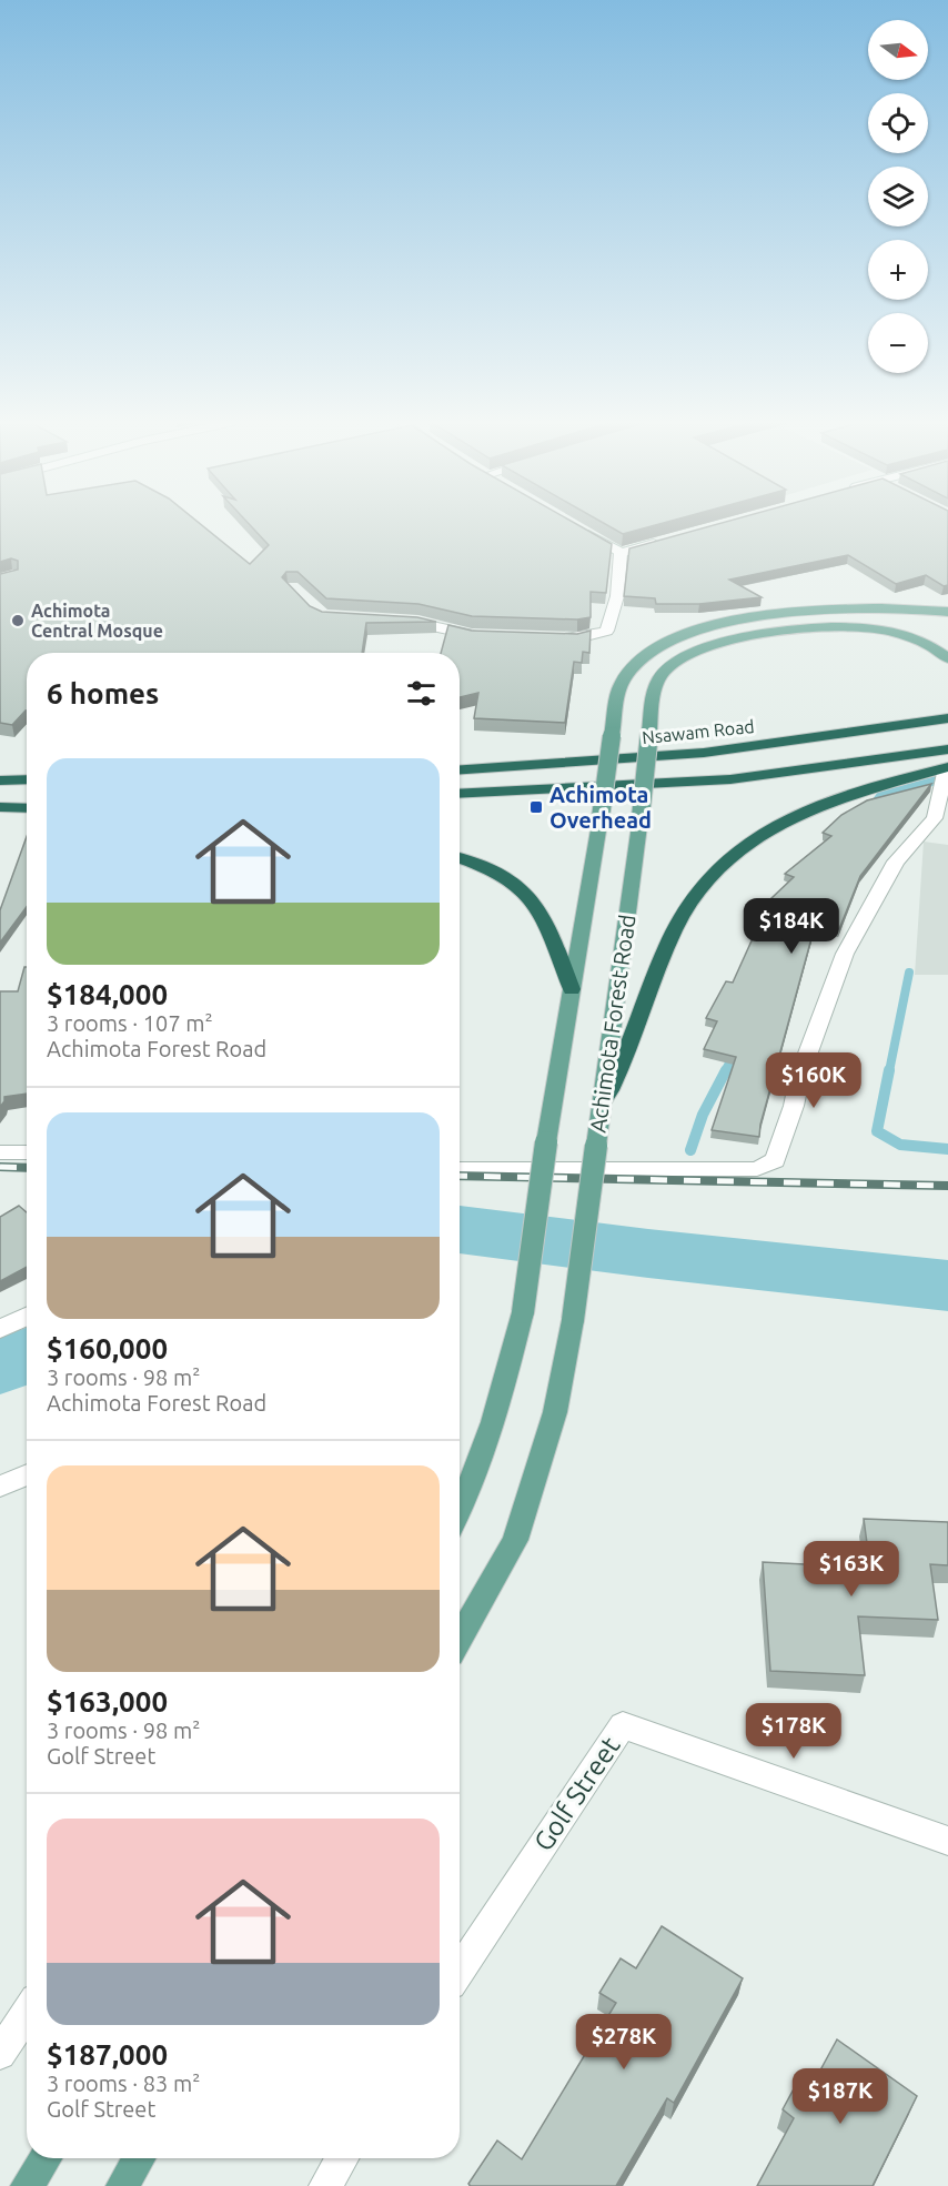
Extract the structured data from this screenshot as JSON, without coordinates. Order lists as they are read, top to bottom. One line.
{"streets":{"highway":["Nsawam Road"],"main road":["Achimota Forest Road"],"street":["Golf Street"]},"places":{"other":["Achimota Central Mosque"],"transit":["Achimota Overhead"]},"north":"right","page":{"map_buttons":["+","−"],"heading":"6 homes","list":[{"name":"$184,000","note":"3 rooms · 107 m² · Achimota Forest Road"},{"name":"$160,000","note":"3 rooms · 98 m² · Achimota Forest Road"},{"name":"$163,000","note":"3 rooms · 98 m² · Golf Street"},{"name":"$187,000","note":"3 rooms · 83 m² · Golf Street"}],"price":["$184K","$160K","$163K","$178K","$278K","$187K"]}}
